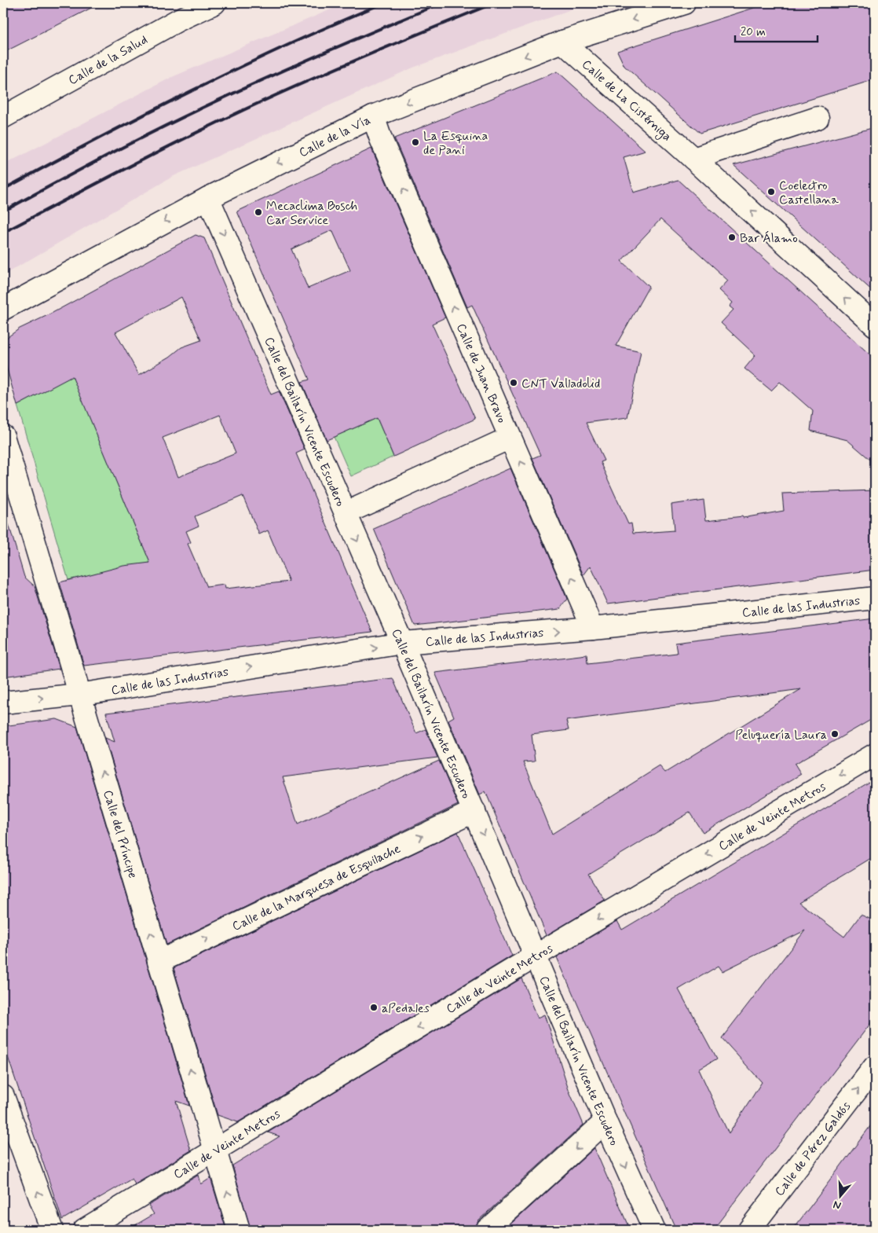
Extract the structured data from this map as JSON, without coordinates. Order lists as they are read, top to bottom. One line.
{"streets":{"street":["Calle de la Salud","Calle de La Cistérniga","Calle de la Vía","Calle de Juan Bravo","Calle del Bailarín Vicente Escudero","Calle de las Industrias","Calle de Veinte Metros","Calle del Príncipe","Calle de la Marquesa de Esquilache","Calle de Pérez Galdós"]},"crossings":[["Calle de La Cistérniga","Calle de la Vía"],["Calle de la Vía","Calle de Juan Bravo"],["Calle de la Vía","Calle del Bailarín Vicente Escudero"],["Calle de Juan Bravo","Calle de las Industrias"],["Calle del Bailarín Vicente Escudero","Calle de las Industrias"],["Calle del Bailarín Vicente Escudero","Calle de Veinte Metros"],["Calle del Bailarín Vicente Escudero","Calle de la Marquesa de Esquilache"],["Calle de las Industrias","Calle del Príncipe"],["Calle de Veinte Metros","Calle del Príncipe"],["Calle del Príncipe","Calle de la Marquesa de Esquilache"]],"one_way":["Calle de La Cistérniga","Calle de la Vía","Calle de Juan Bravo","Calle del Bailarín Vicente Escudero","Calle de las Industrias","Calle de Veinte Metros","Calle del Príncipe","Calle de la Marquesa de Esquilache","Calle de Pérez Galdós"],"places":["La Esquina de Pani","Coelectro Castellana","Mecaclima Bosch Car Service","Bar Álamo","CNT Valladolid","Peluquería Laura","aPedales"],"scale_bar":"20 m","north":"bottom"}
